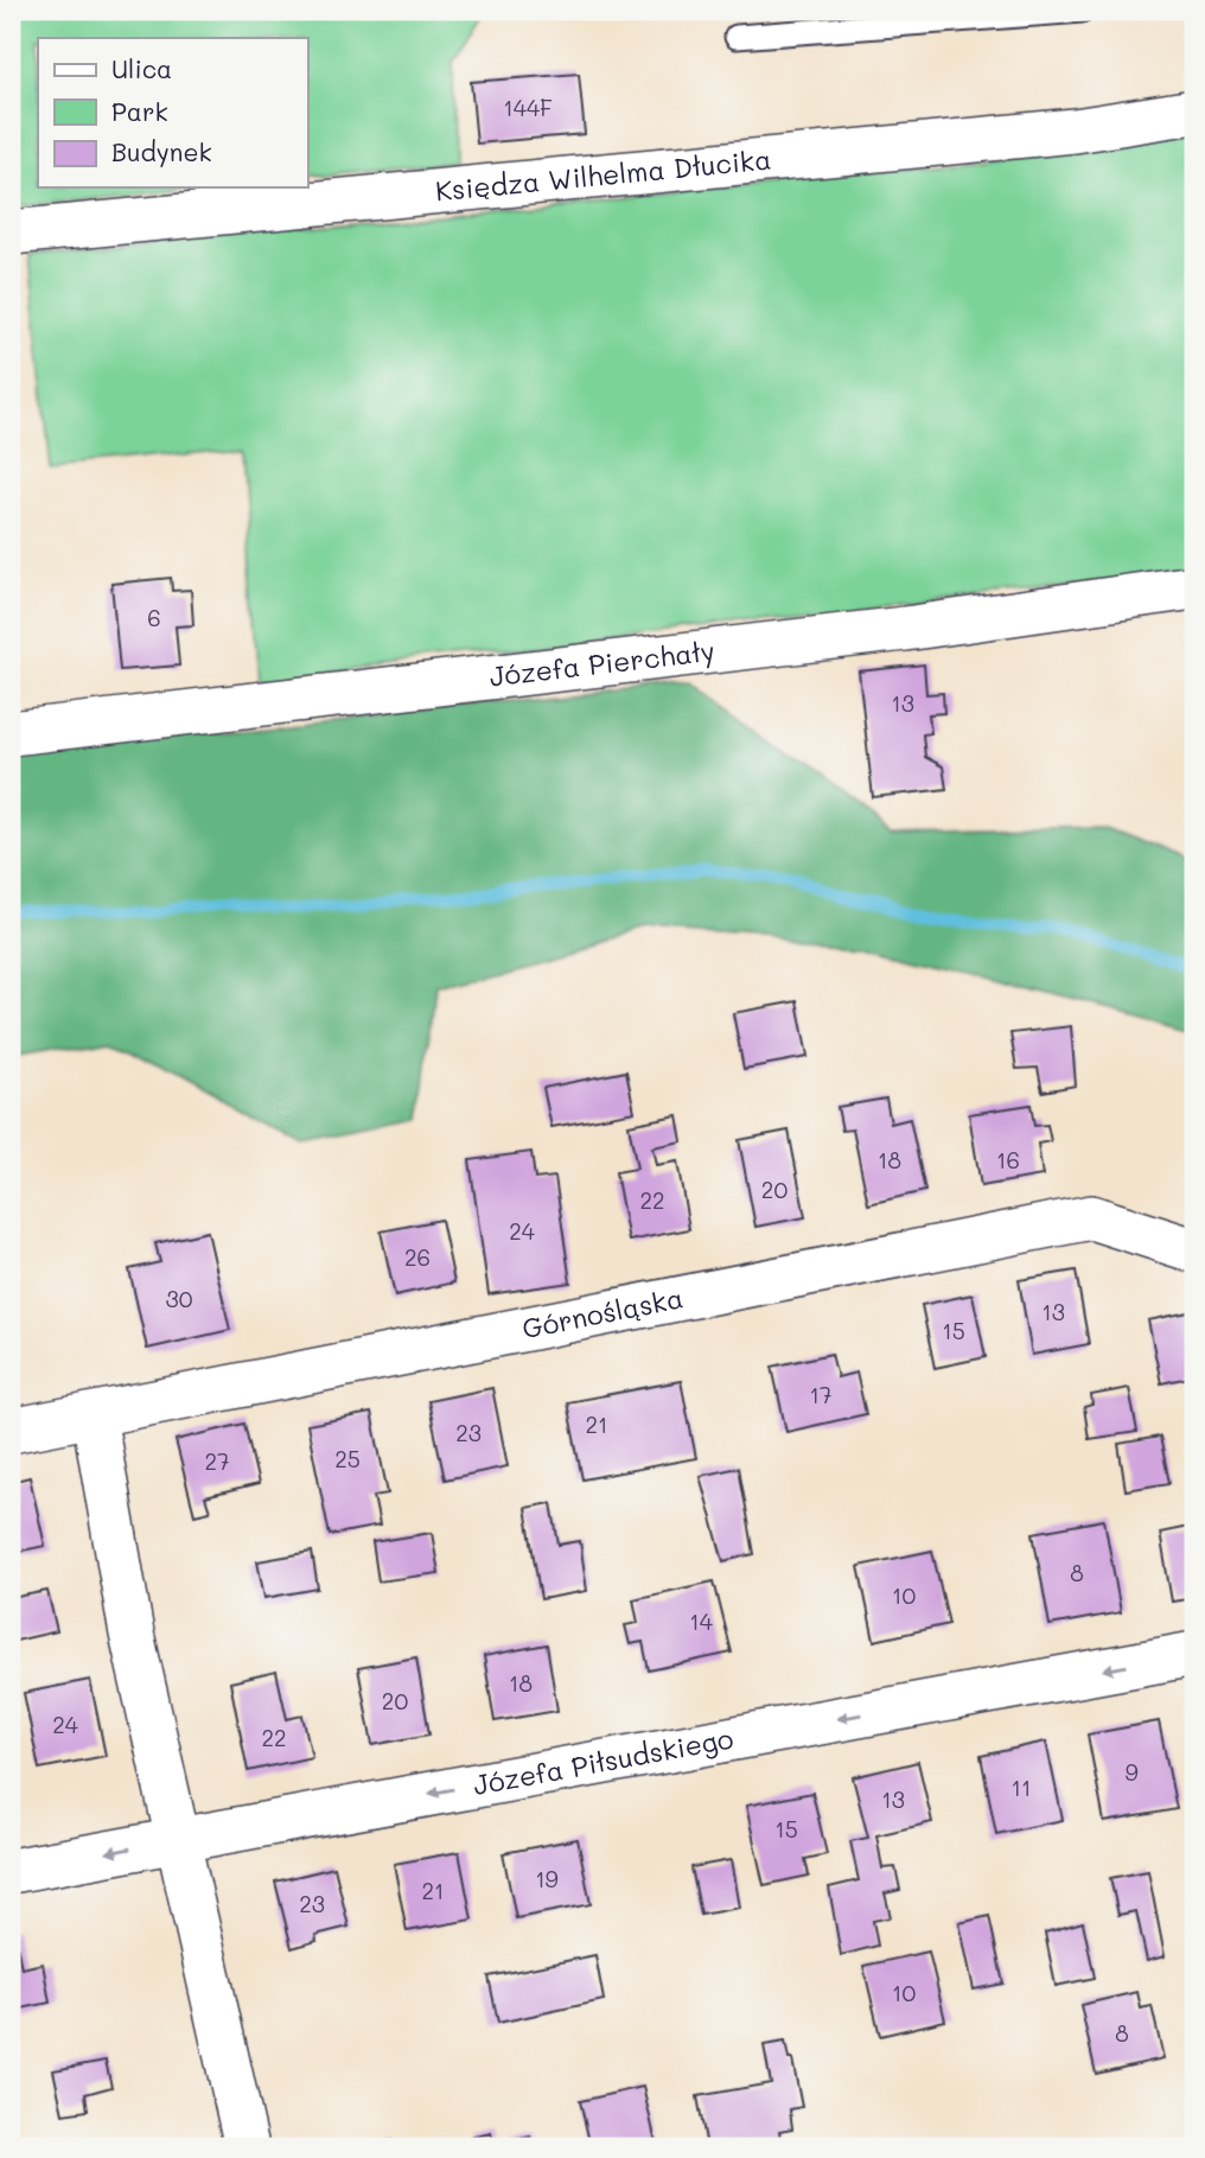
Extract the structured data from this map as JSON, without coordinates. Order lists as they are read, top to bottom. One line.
{"streets":{"street":["Księdza Wilhelma Dłucika","Józefa Pierchały","Górnośląska","Józefa Piłsudskiego"]},"one_way":["Józefa Piłsudskiego"],"house_numbers":["144F","6","13","18","16","20","22","24","26","30","13","15","17","21","23","25","27","8","10","14","18","20","24","22","9","11","13","15","19","21","23","10","8"],"legend":["Ulica","Park","Budynek"]}
